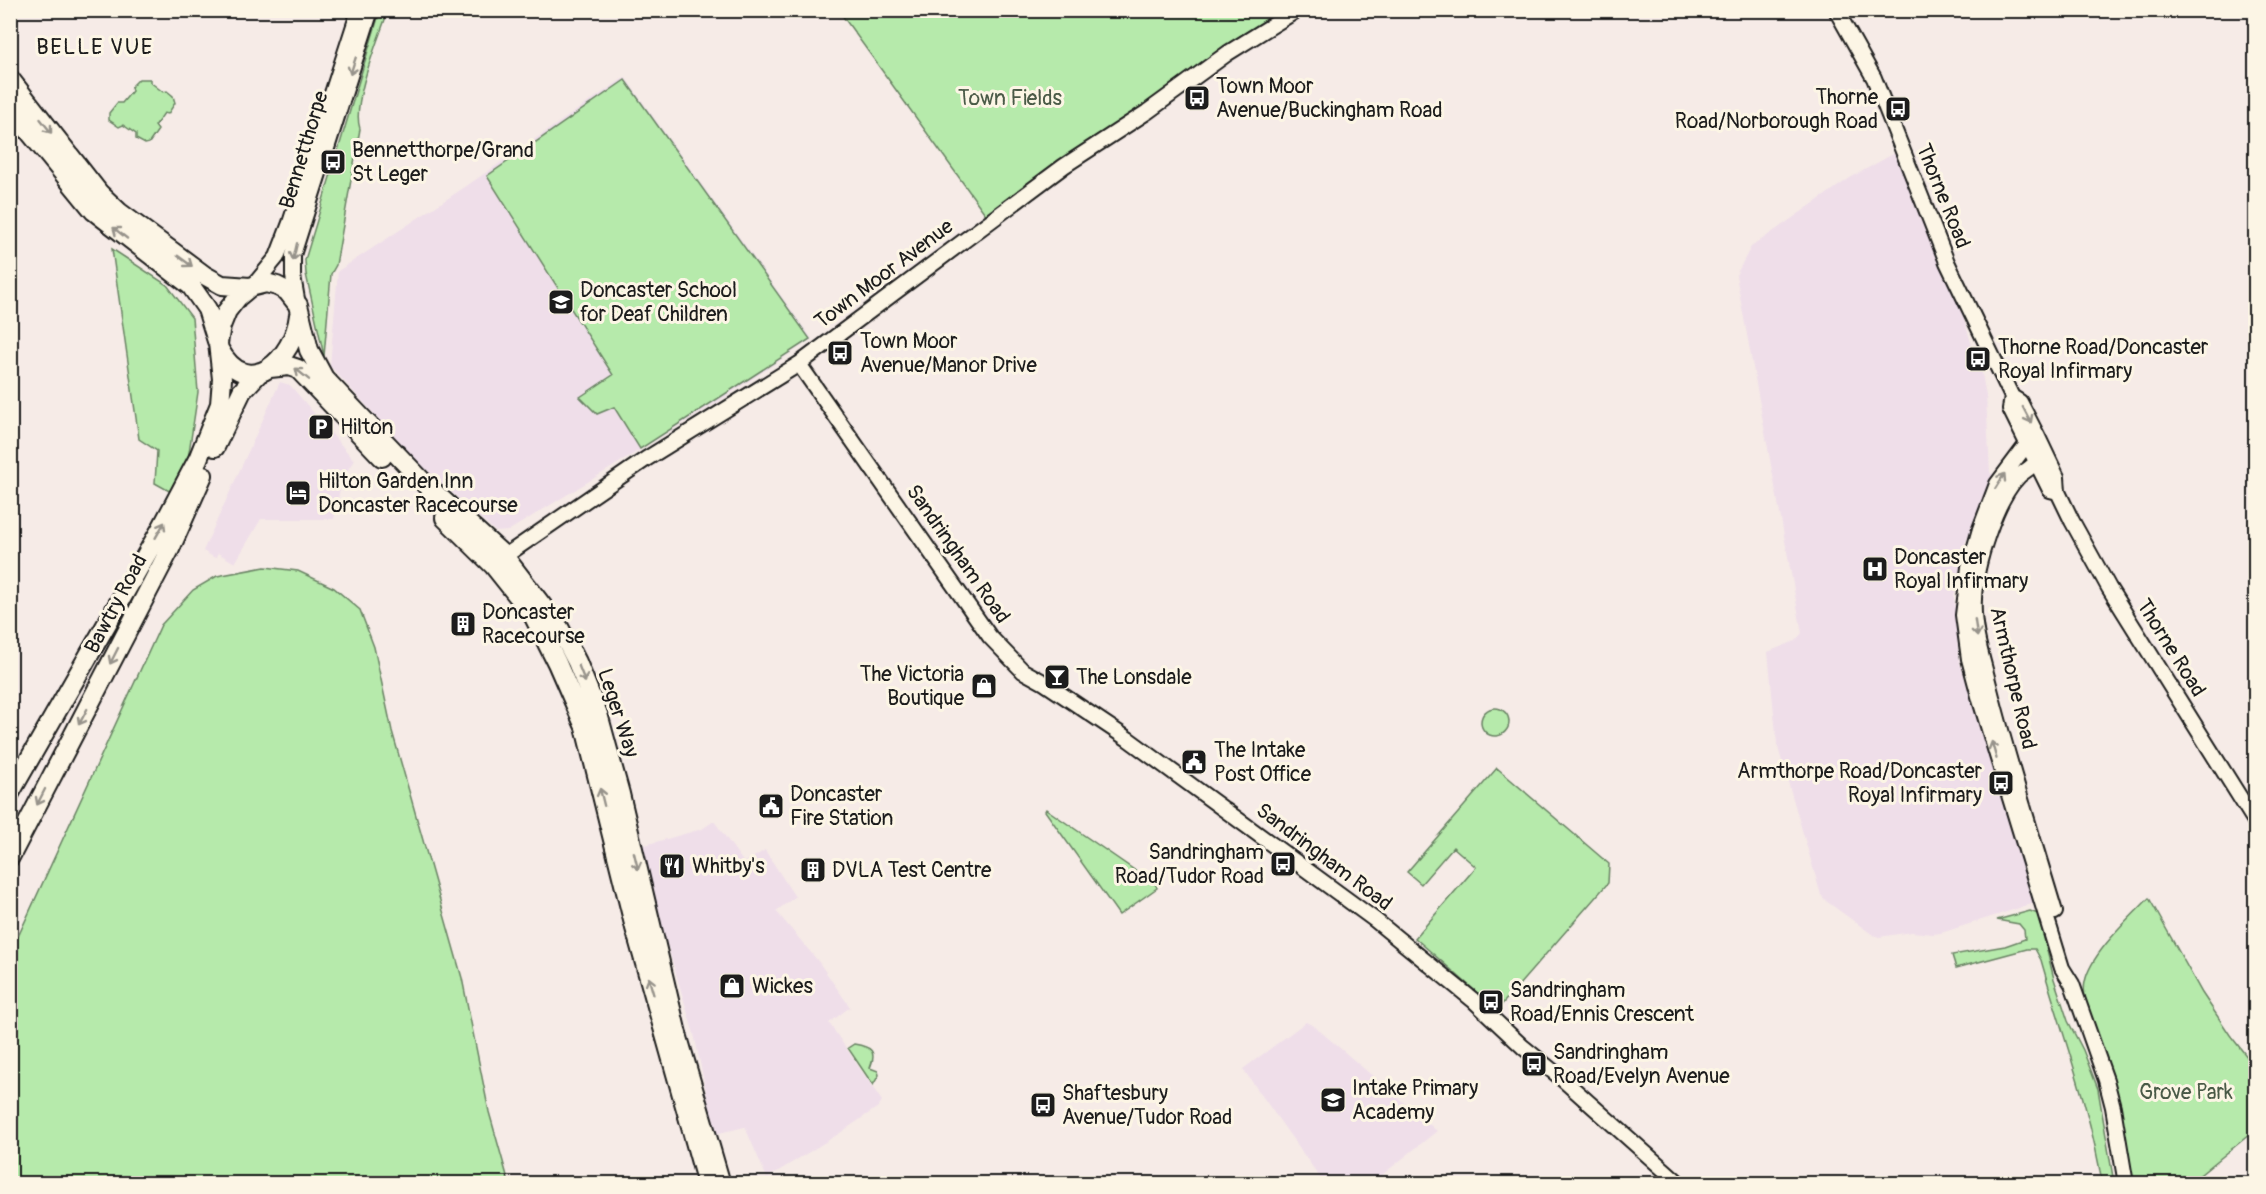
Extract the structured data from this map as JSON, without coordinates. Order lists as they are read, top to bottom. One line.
{"streets":{"highway":["Bawtry Road","Leger Way"],"street":["Bennetthorpe","Thorne Road","Town Moor Avenue","Sandringham Road","Armthorpe Road"]},"crossings":[["Bennetthorpe","Bawtry Road"],["Bennetthorpe","Leger Way"],["Thorne Road","Armthorpe Road"],["Town Moor Avenue","Sandringham Road"],["Town Moor Avenue","Leger Way"],["Bawtry Road","Leger Way"]],"districts":["BELLE VUE"],"parks":["Town Fields","Grove Park"],"places":{"bus stop":["Town Moor Avenue/Buckingham Road","Thorne Road/Norborough Road","Bennetthorpe/Grand St Leger","Town Moor Avenue/Manor Drive","Thorne Road/Doncaster Royal Infirmary","Armthorpe Road/Doncaster Royal Infirmary","Sandringham Road/Tudor Road","Sandringham Road/Ennis Crescent","Sandringham Road/Evelyn Avenue","Shaftesbury Avenue/Tudor Road"],"school or university":["Doncaster School for Deaf Children","Intake Primary Academy"],"parking":["Hilton"],"hotel":["Hilton Garden Inn Doncaster Racecourse"],"hospital":["Doncaster Royal Infirmary"],"building":["Doncaster Racecourse","DVLA Test Centre"],"bar":["The Lonsdale"],"shop":["The Victoria Boutique","Wickes"],"public building":["The Intake Post Office","Doncaster Fire Station"],"restaurant":["Whitby's"]}}
